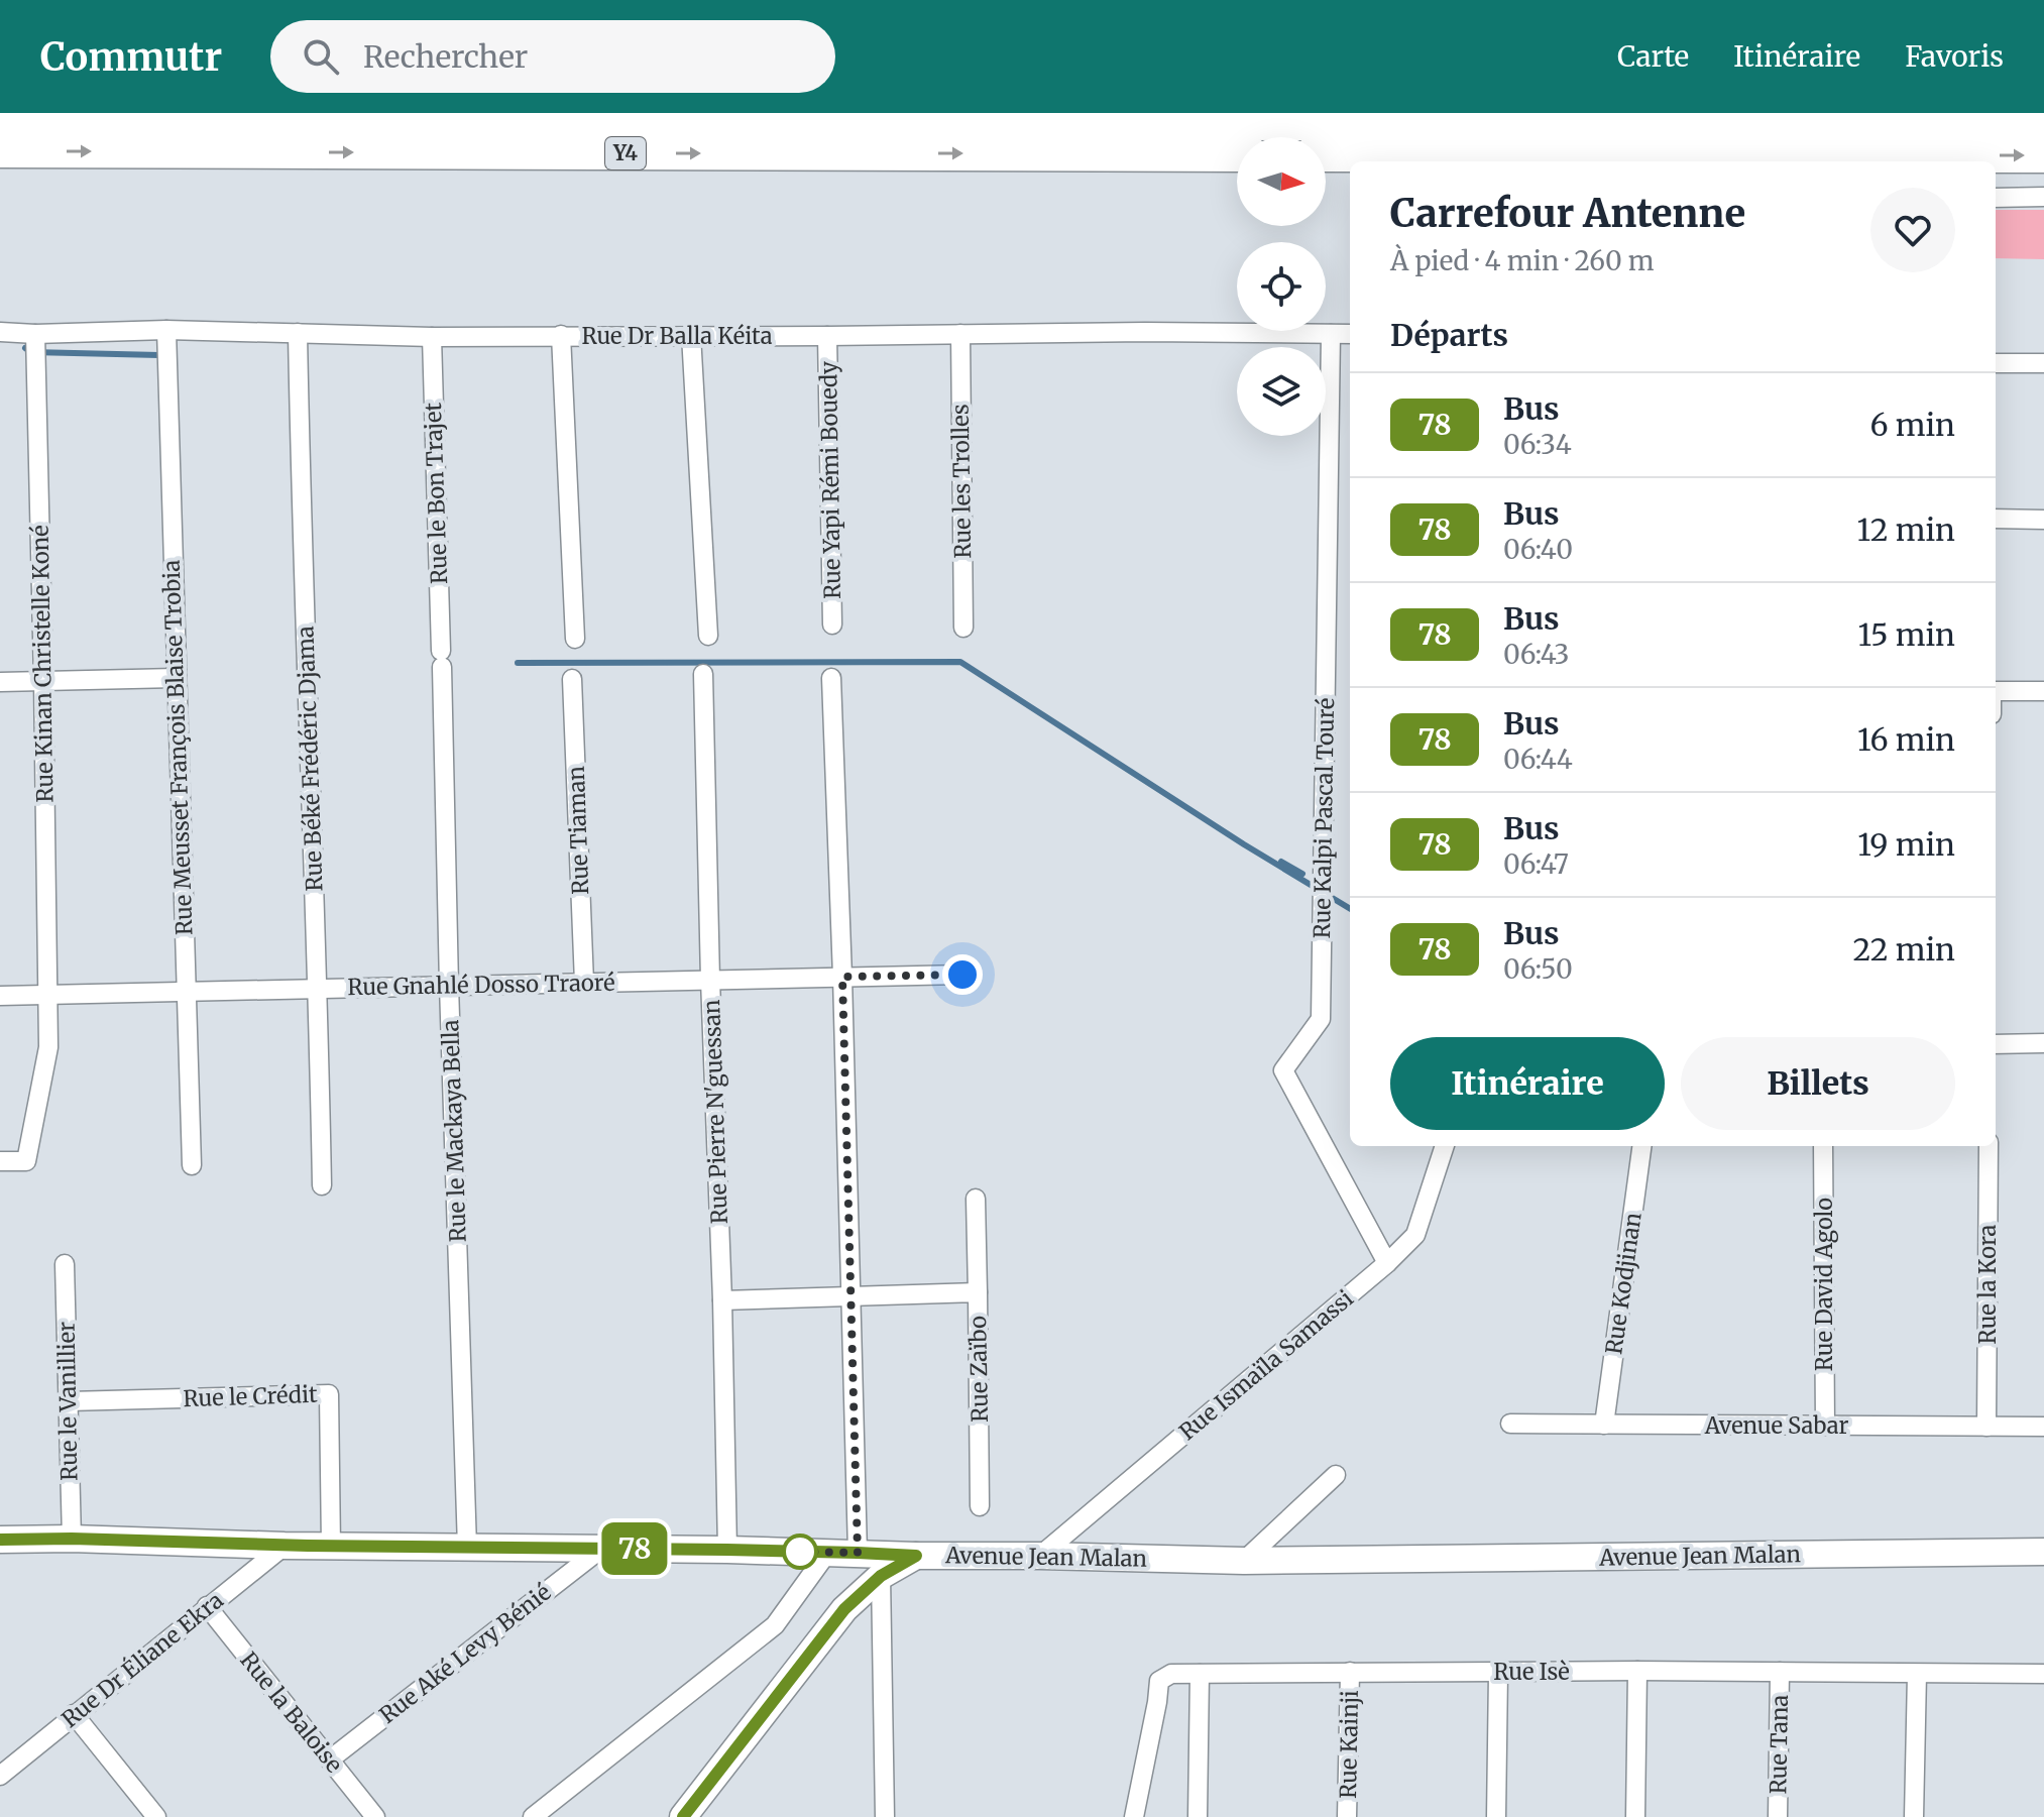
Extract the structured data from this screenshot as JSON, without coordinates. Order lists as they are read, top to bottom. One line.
{"streets":{"highway":["Y4"],"main road":["Avenue Jean Malan"],"street":["Rue Dr Balla Kéita","Rue Yapi Rémi Bouedy","Rue les Trolles","Rue le Bon Trajet","Rue Kinan Christelle Koné","Rue Meusset François Blaise Trobia","Rue Béké Frédéric Djama","Rue Kalpi Pascal Touré","Rue Tiaman","Rue Gnahlé Dosso Traoré","Rue Pierre N'guessan","Rue le Mackaya Bella","Rue Kodjinan","Rue David Agolo","Rue la Kora","Rue Ismaïla Samassi","Rue Zaïbo","Rue le Crédit","Rue le Vanillier","Avenue Sabar","Rue Aké Levy Bénié","Rue Dr Éliane Ekra","Rue Isè","Rue la Baloise","Rue Kainji","Rue Tana"]},"crossings":[["Rue Dr Balla Kéita","Rue Yapi Rémi Bouedy"],["Rue Dr Balla Kéita","Rue les Trolles"],["Rue Dr Balla Kéita","Rue le Bon Trajet"],["Rue Dr Balla Kéita","Rue Kinan Christelle Koné"],["Rue Dr Balla Kéita","Rue Meusset François Blaise Trobia"],["Rue Dr Balla Kéita","Rue Béké Frédéric Djama"],["Rue Dr Balla Kéita","Rue Kalpi Pascal Touré"],["Rue le Bon Trajet","Rue le Mackaya Bella"],["Rue Kinan Christelle Koné","Rue Gnahlé Dosso Traoré"],["Rue Meusset François Blaise Trobia","Rue Gnahlé Dosso Traoré"],["Rue Béké Frédéric Djama","Rue Gnahlé Dosso Traoré"],["Rue Kalpi Pascal Touré","Rue Ismaïla Samassi"],["Rue Tiaman","Rue Gnahlé Dosso Traoré"],["Rue Gnahlé Dosso Traoré","Rue Pierre N'guessan"],["Rue Gnahlé Dosso Traoré","Rue le Mackaya Bella"],["Rue Pierre N'guessan","Rue Zaïbo"],["Rue Pierre N'guessan","Avenue Jean Malan"],["Rue le Mackaya Bella","Avenue Jean Malan"],["Rue Kodjinan","Avenue Sabar"],["Rue David Agolo","Avenue Sabar"],["Rue la Kora","Avenue Sabar"],["Rue Ismaïla Samassi","Avenue Jean Malan"],["Rue le Crédit","Rue le Vanillier"],["Rue le Crédit","Avenue Jean Malan"],["Rue le Vanillier","Avenue Jean Malan"],["Avenue Jean Malan","Rue Aké Levy Bénié"],["Avenue Jean Malan","Rue Dr Éliane Ekra"],["Rue Aké Levy Bénié","Rue la Baloise"],["Rue Dr Éliane Ekra","Rue la Baloise"],["Rue Isè","Rue Kainji"],["Rue Isè","Rue Tana"]],"lines":["bus line 78"],"north":"right","page":{"header":"Commutr","search":"Rechercher","nav":["Carte","Itinéraire","Favoris"],"on_map":"78","heading":[["Carrefour Antenne","À pied · 4 min · 260 m"],"Départs"],"list":[{"mark":"78","name":"Bus","note":"06:34","value":"6 min"},{"mark":"78","name":"Bus","note":"06:40","value":"12 min"},{"mark":"78","name":"Bus","note":"06:43","value":"15 min"},{"mark":"78","name":"Bus","note":"06:44","value":"16 min"},{"mark":"78","name":"Bus","note":"06:47","value":"19 min"},{"mark":"78","name":"Bus","note":"06:50","value":"22 min"}],"buttons":["Itinéraire","Billets"]}}
